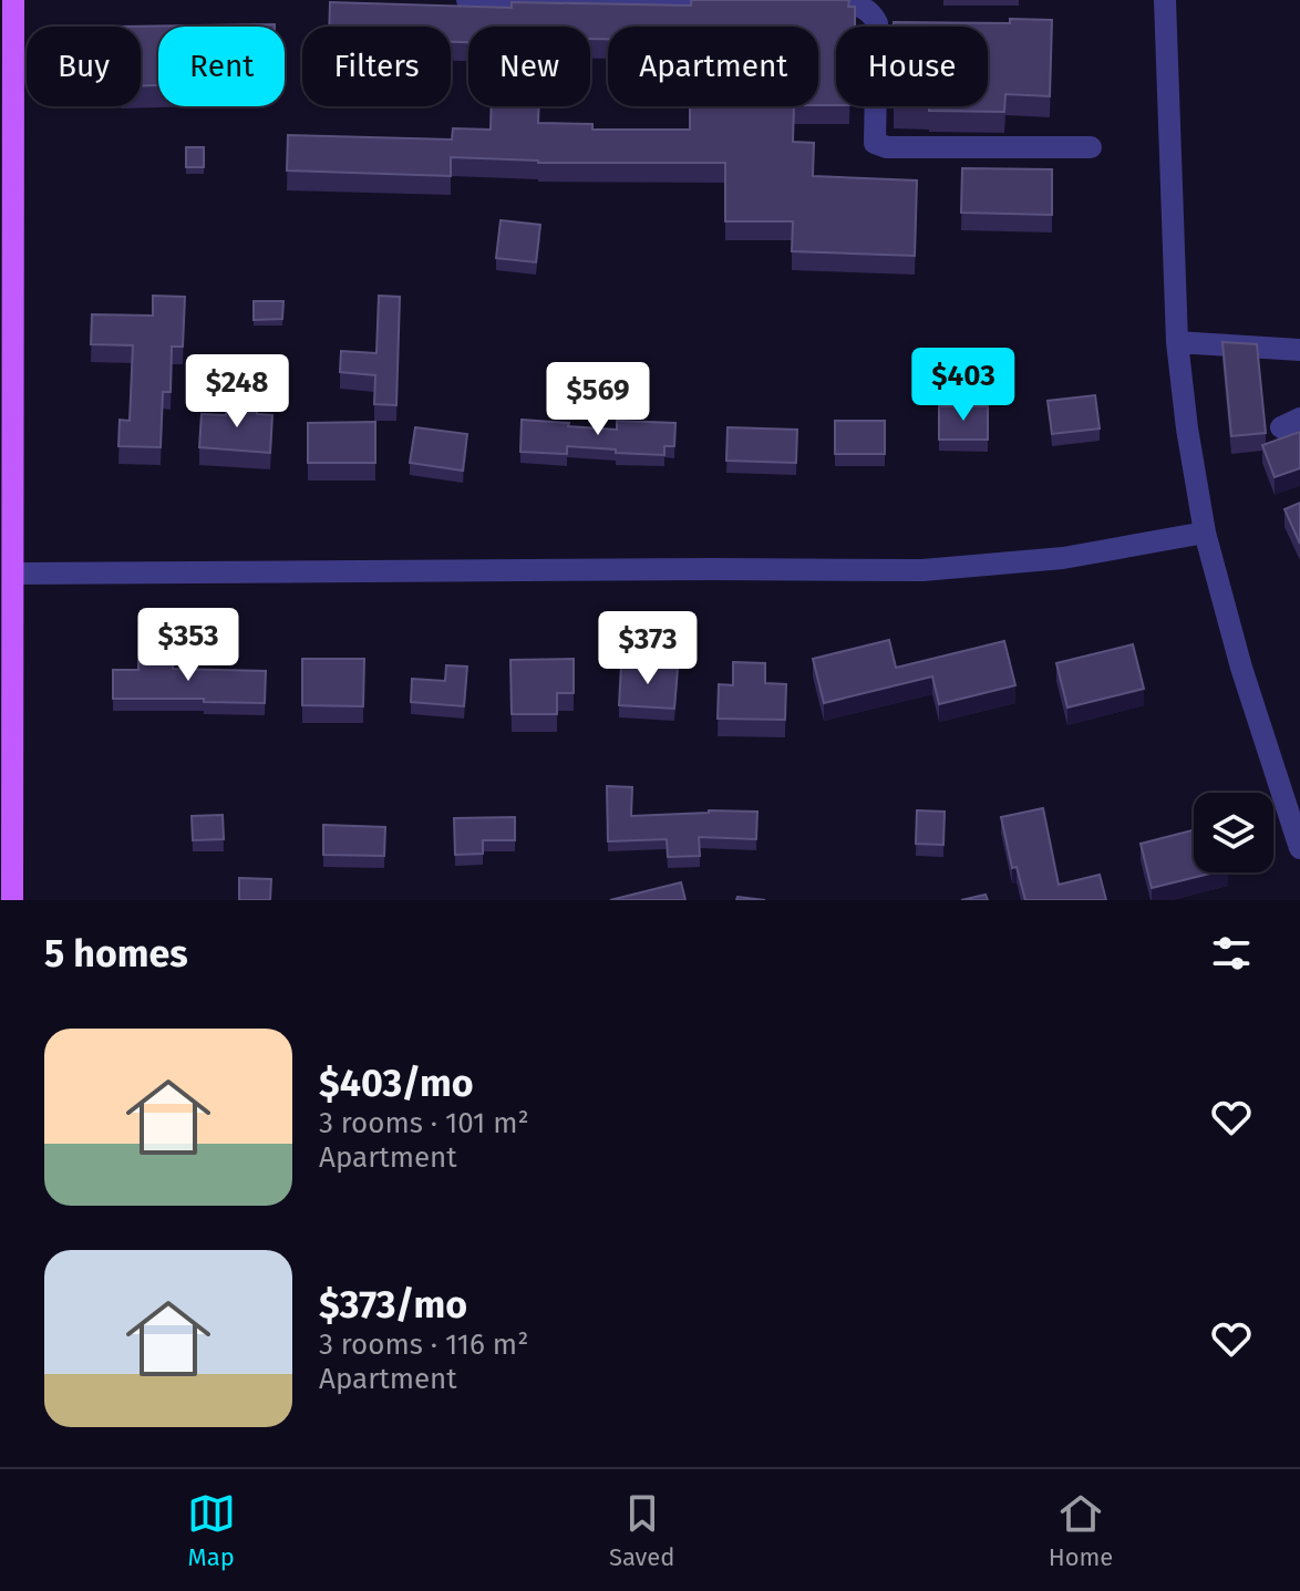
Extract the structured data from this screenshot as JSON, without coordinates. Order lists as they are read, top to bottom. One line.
{"page":{"chip":["Buy","Rent","Filters","New","Apartment","House"],"price":["$403","$248","$569","$353","$373"],"heading":"5 homes","list":[{"name":"$403/mo","note":"3 rooms · 101 m² · Apartment"},{"name":"$373/mo","note":"3 rooms · 116 m² · Apartment"}],"tabs":["Map","Saved","Home"]}}
